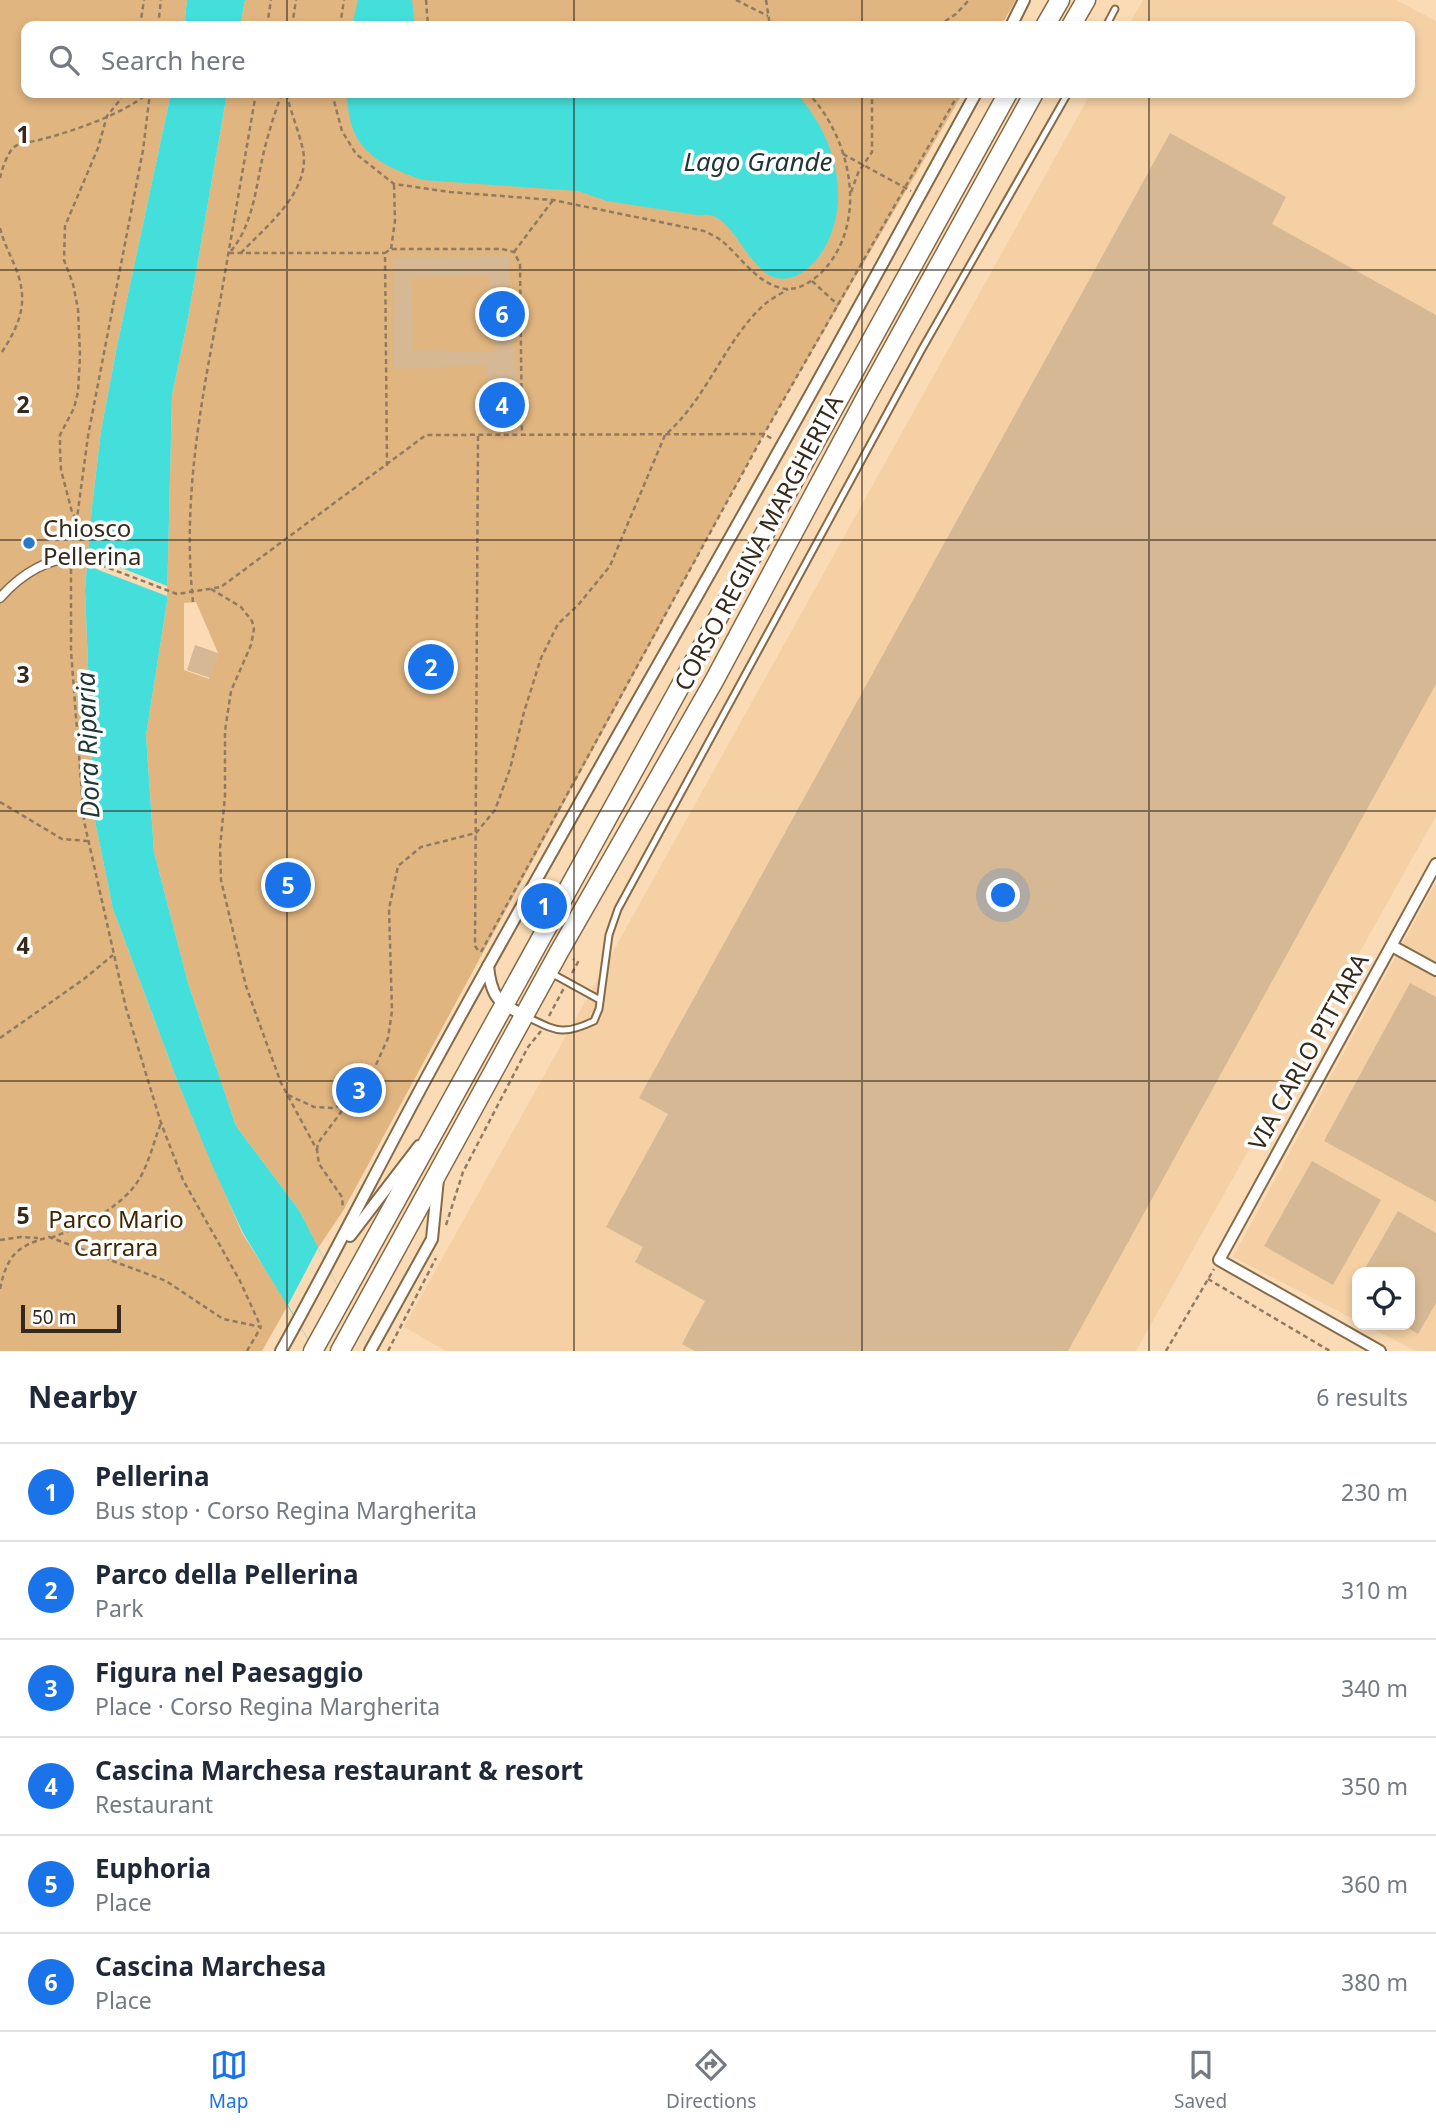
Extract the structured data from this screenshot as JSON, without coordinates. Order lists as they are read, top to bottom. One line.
{"streets":{"main road":["CORSO REGINA MARGHERITA"],"street":["VIA CARLO PITTARA"]},"water":["Lago Grande","Dora Riparia"],"parks":["Parco Mario Carrara"],"places":["Chiosco Pellerina"],"scale_bar":"50 m","page":{"search":"Search here","pins":["6","4","2","5","1","3"],"scale":"50 m","heading":["Nearby","6 results"],"list":[{"mark":"1","name":"Pellerina","note":"Bus stop · Corso Regina Margherita","value":"230 m"},{"mark":"2","name":"Parco della Pellerina","note":"Park","value":"310 m"},{"mark":"3","name":"Figura nel Paesaggio","note":"Place · Corso Regina Margherita","value":"340 m"},{"mark":"4","name":"Cascina Marchesa restaurant & resort","note":"Restaurant","value":"350 m"},{"mark":"5","name":"Euphoria","note":"Place","value":"360 m"},{"mark":"6","name":"Cascina Marchesa","note":"Place","value":"380 m"}],"nav":["Map","Directions","Saved"]},"grid":{"rows":["1","2","3","4","5"]}}
